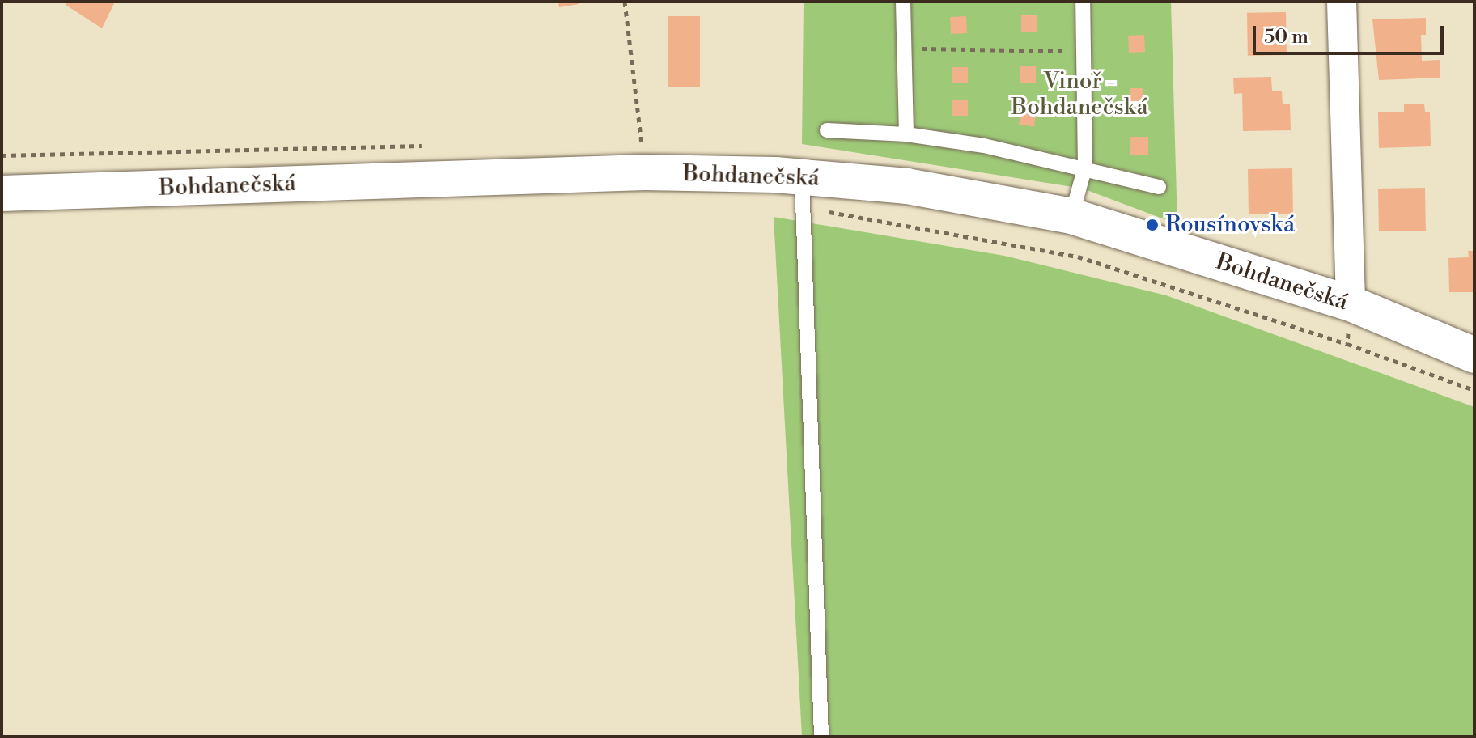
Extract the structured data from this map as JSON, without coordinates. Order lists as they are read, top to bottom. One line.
{"streets":{"street":["Bohdanečská"]},"parks":["Vinoř - Bohdanečská"],"places":["Rousínovská"],"scale_bar":"50 m"}
